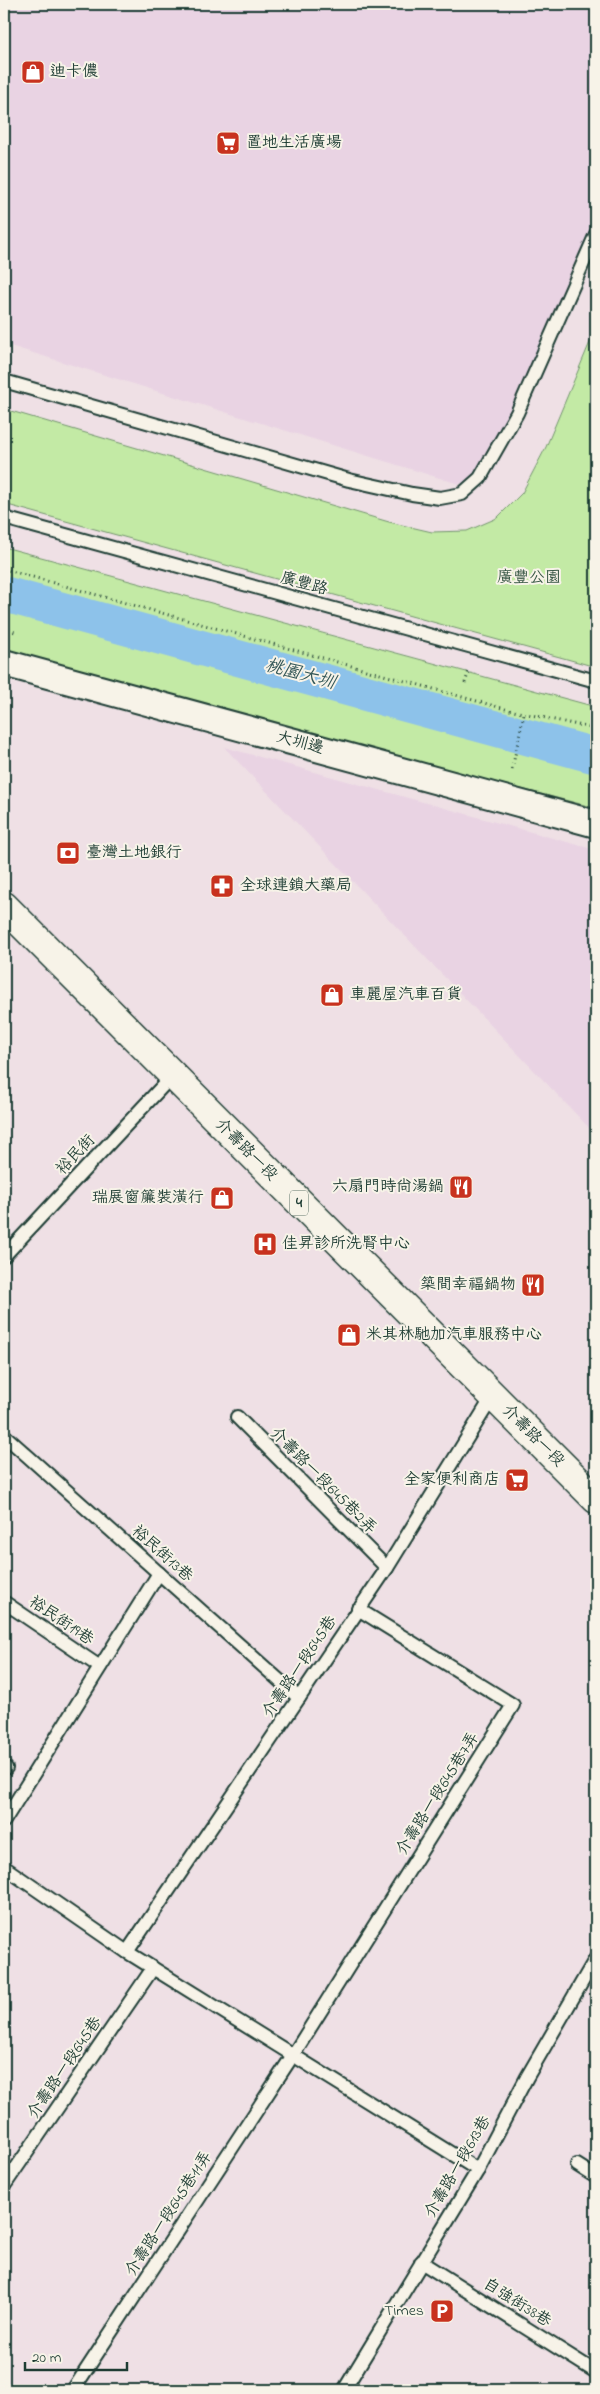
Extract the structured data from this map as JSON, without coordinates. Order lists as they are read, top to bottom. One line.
{"streets":{"main road":["介壽路一段","4"],"street":["大圳邊"],"lane":["廣豐路","裕民街","介壽路一段645巷2弄","裕民街13巷","裕民街19巷","介壽路一段645巷","介壽路一段645巷7弄","介壽路一段613巷","介壽路一段645巷11弄","自強街38巷"]},"crossings":[["介壽路一段","裕民街"],["介壽路一段","介壽路一段645巷"],["介壽路一段645巷2弄","介壽路一段645巷"],["裕民街13巷","介壽路一段645巷"],["介壽路一段645巷","介壽路一段645巷7弄"],["介壽路一段645巷7弄","介壽路一段645巷11弄"],["介壽路一段613巷","自強街38巷"]],"water":["桃園大圳"],"parks":["廣豐公園"],"places":{"shop":["迪卡儂","車麗屋汽車百貨","瑞展窗簾裝潢行","米其林馳加汽車服務中心"],"supermarket":["置地生活廣場","全家便利商店"],"bank":["臺灣土地銀行"],"pharmacy":["全球連鎖大藥局"],"restaurant":["六扇門時尚湯鍋","築間幸福鍋物"],"hospital":["佳昇診所洗腎中心"],"parking":["Times"]},"scale_bar":"20 m"}
